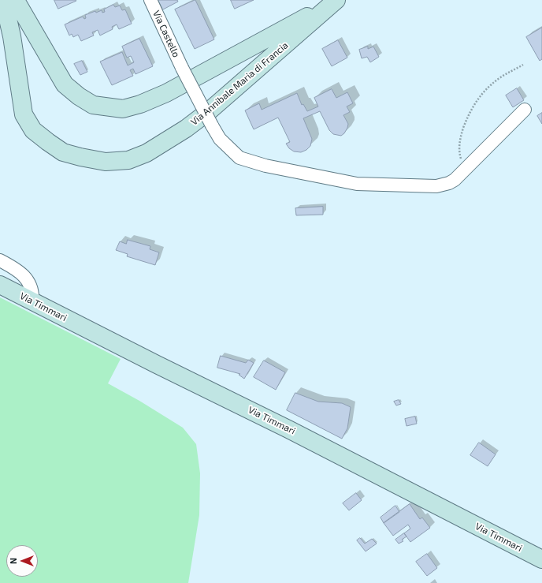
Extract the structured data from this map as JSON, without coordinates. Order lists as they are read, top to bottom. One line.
{"streets":{"main road":["Via Annibale Maria di Francia","Via Timmari"],"street":["Via Castello"]},"north":"left"}
